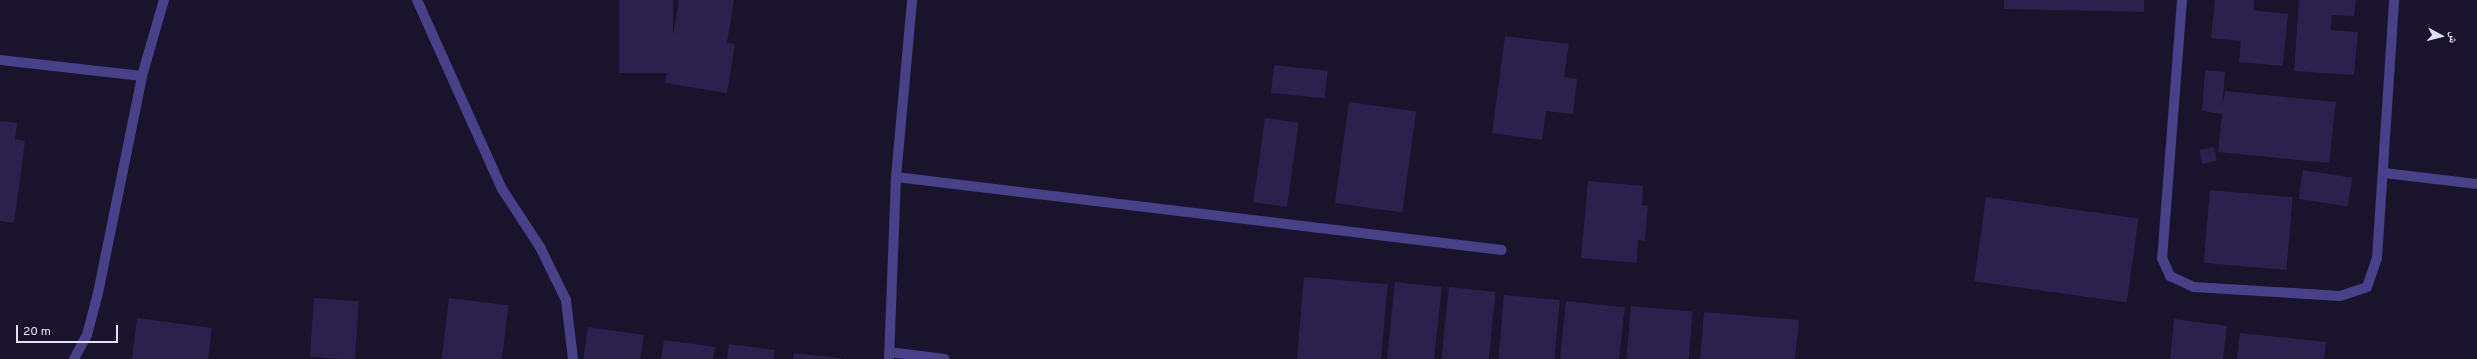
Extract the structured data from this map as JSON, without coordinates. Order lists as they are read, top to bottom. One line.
{"scale_bar":"20 m","north":"right"}
